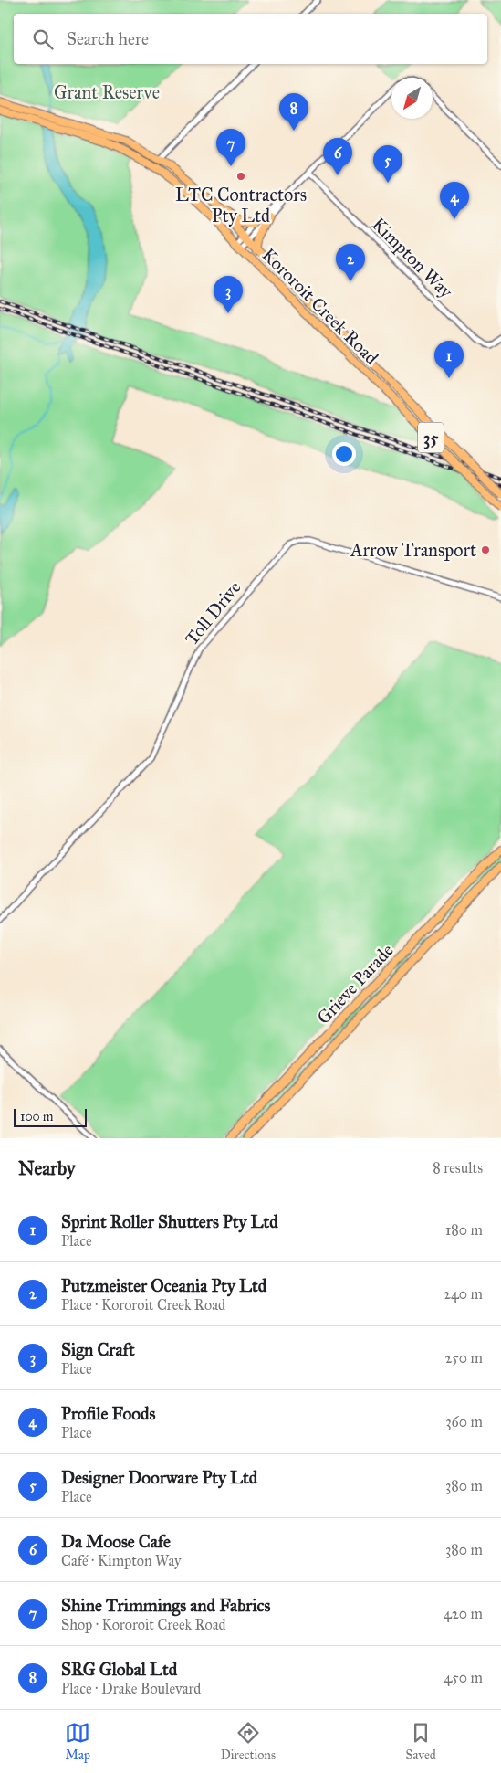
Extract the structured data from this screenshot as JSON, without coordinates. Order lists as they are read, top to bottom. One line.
{"streets":{"main road":["Kororoit Creek Road","35","Grieve Parade"],"street":["Kimpton Way","Toll Drive"]},"parks":["Grant Reserve"],"places":["LTC Contractors Pty Ltd","Arrow Transport"],"scale_bar":"100 m","north":"bottom left","page":{"search":"Search here","pins":["8","7","6","5","4","2","3","1"],"scale":"100 m","heading":["Nearby","8 results"],"list":[{"mark":"1","name":"Sprint Roller Shutters Pty Ltd","note":"Place","value":"180 m"},{"mark":"2","name":"Putzmeister Oceania Pty Ltd","note":"Place · Kororoit Creek Road","value":"240 m"},{"mark":"3","name":"Sign Craft","note":"Place","value":"250 m"},{"mark":"4","name":"Profile Foods","note":"Place","value":"360 m"},{"mark":"5","name":"Designer Doorware Pty Ltd","note":"Place","value":"380 m"},{"mark":"6","name":"Da Moose Cafe","note":"Café · Kimpton Way","value":"380 m"},{"mark":"7","name":"Shine Trimmings and Fabrics","note":"Shop · Kororoit Creek Road","value":"420 m"},{"mark":"8","name":"SRG Global Ltd","note":"Place · Drake Boulevard","value":"450 m"}],"nav":["Map","Directions","Saved"]}}
